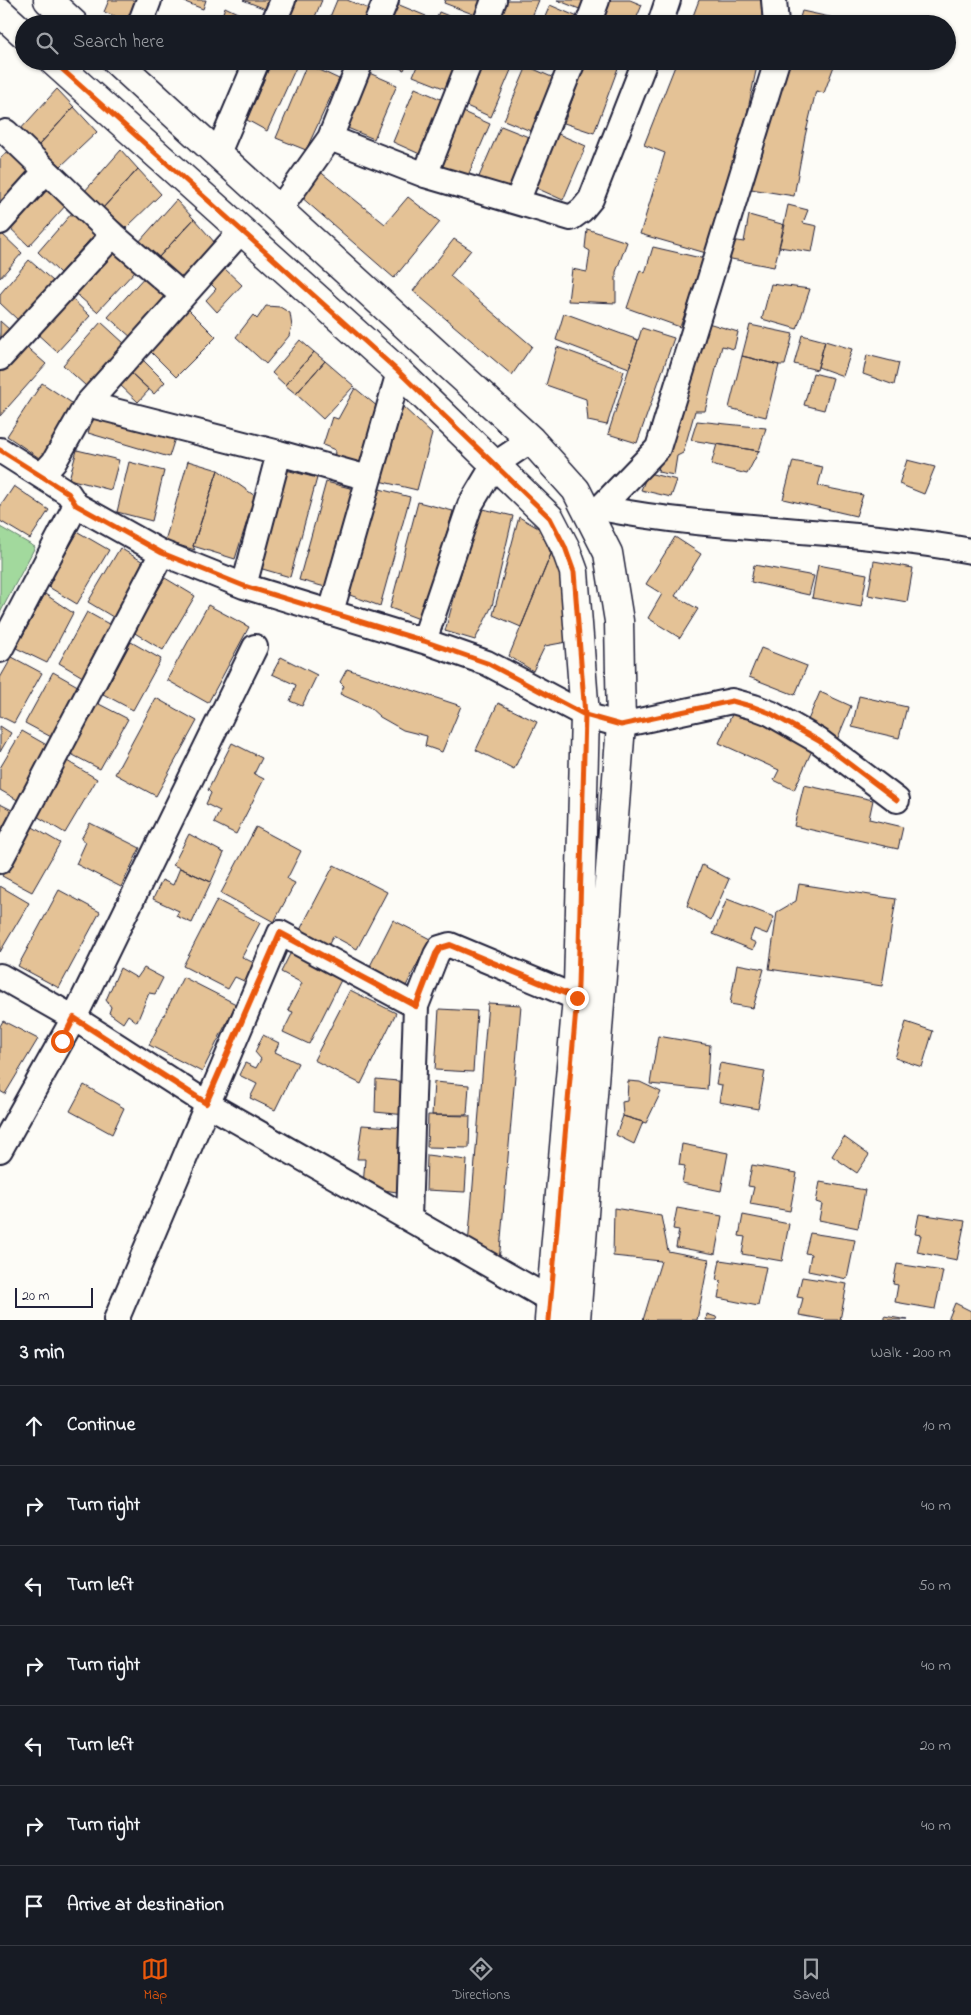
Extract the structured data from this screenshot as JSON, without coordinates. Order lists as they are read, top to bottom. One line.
{"scale_bar":"20 m","page":{"search":"Search here","scale":"20 m","heading":["3 min","Walk · 200 m"],"list":[["Continue","10 m"],["Turn right","40 m"],["Turn left","50 m"],["Turn right","40 m"],["Turn left","20 m"],["Turn right","40 m"],"Arrive at destination"],"nav":["Map","Directions","Saved"]}}
